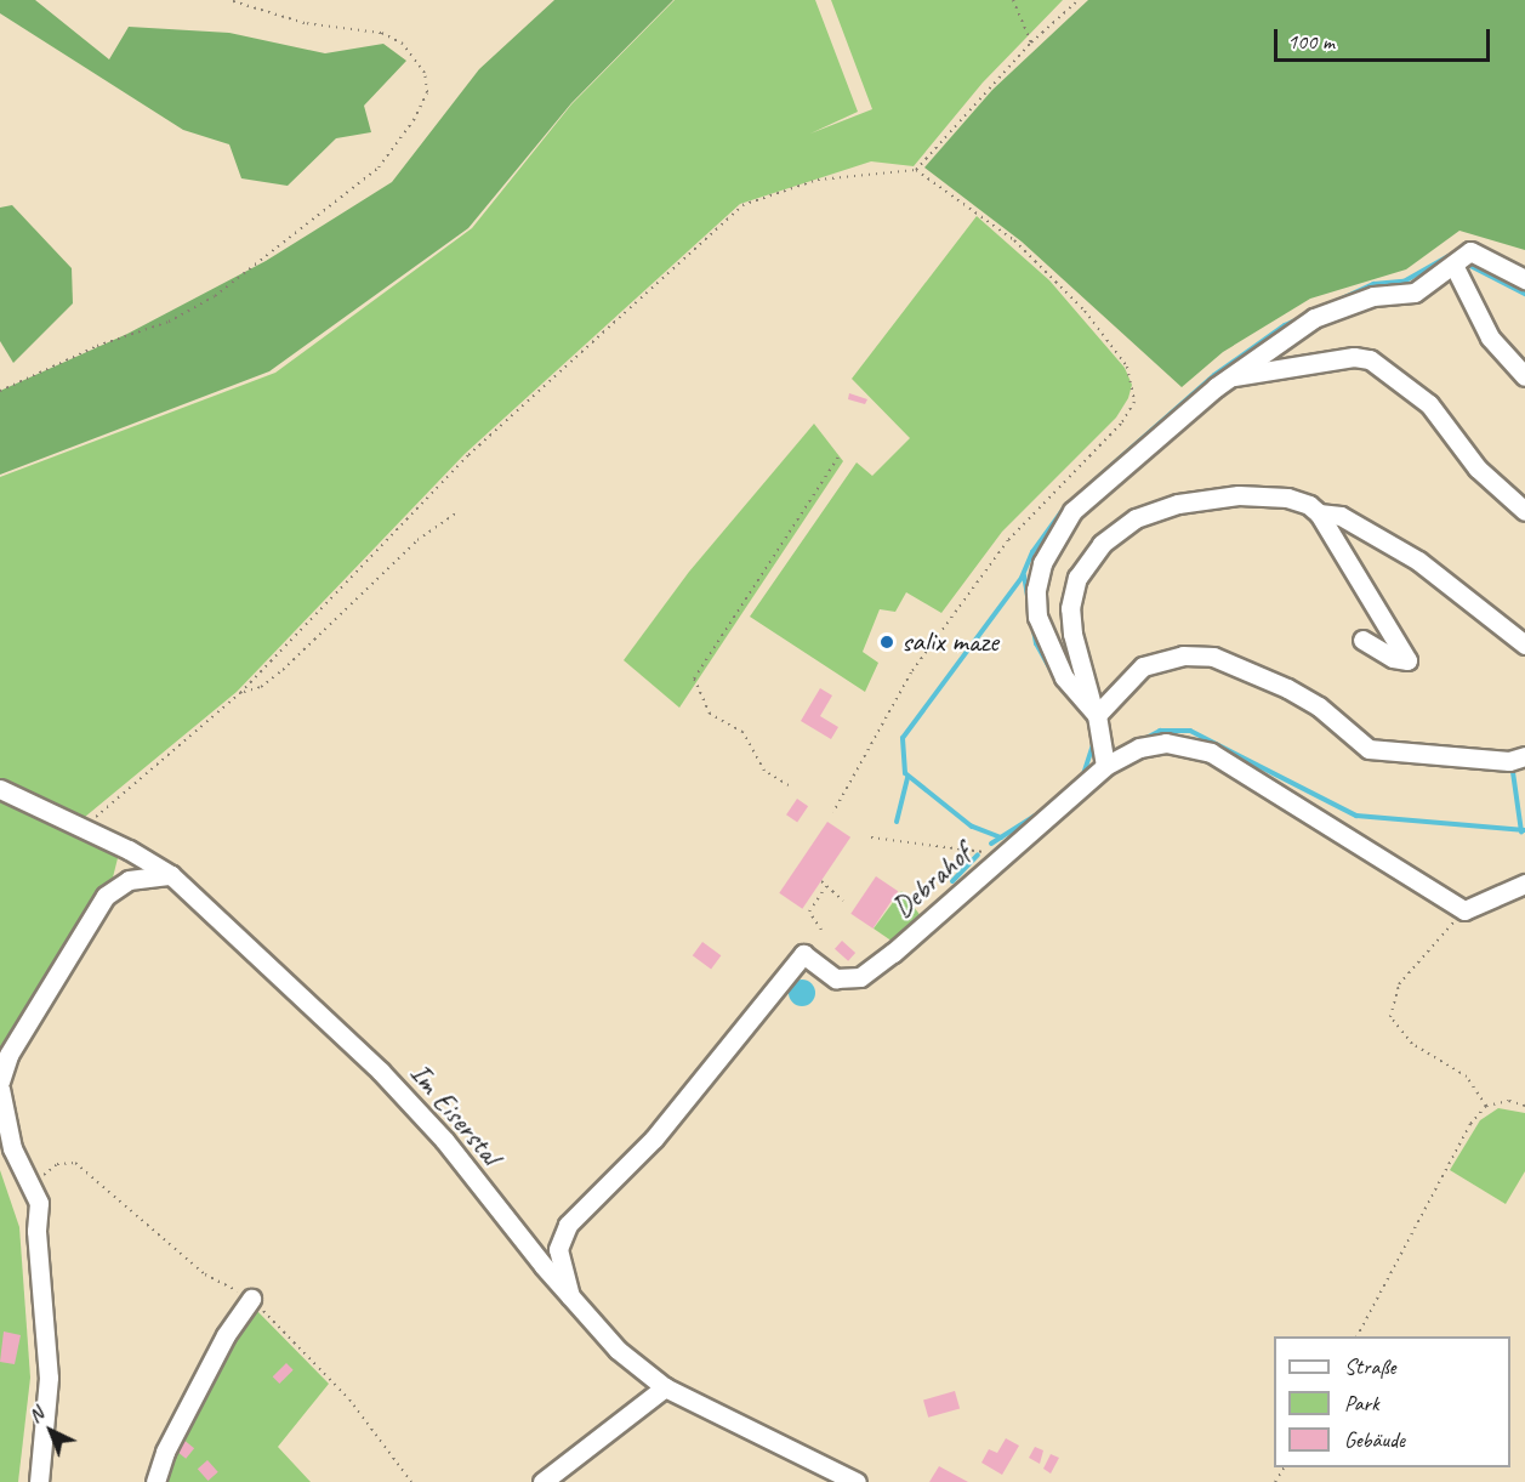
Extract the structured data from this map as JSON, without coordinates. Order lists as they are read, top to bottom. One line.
{"streets":{"street":["Debrahof","Im Eiserstal"]},"crossings":[["Debrahof","Im Eiserstal"]],"places":["salix maze"],"legend":["Straße","Park","Gebäude"],"scale_bar":"100 m","north":"top left"}
